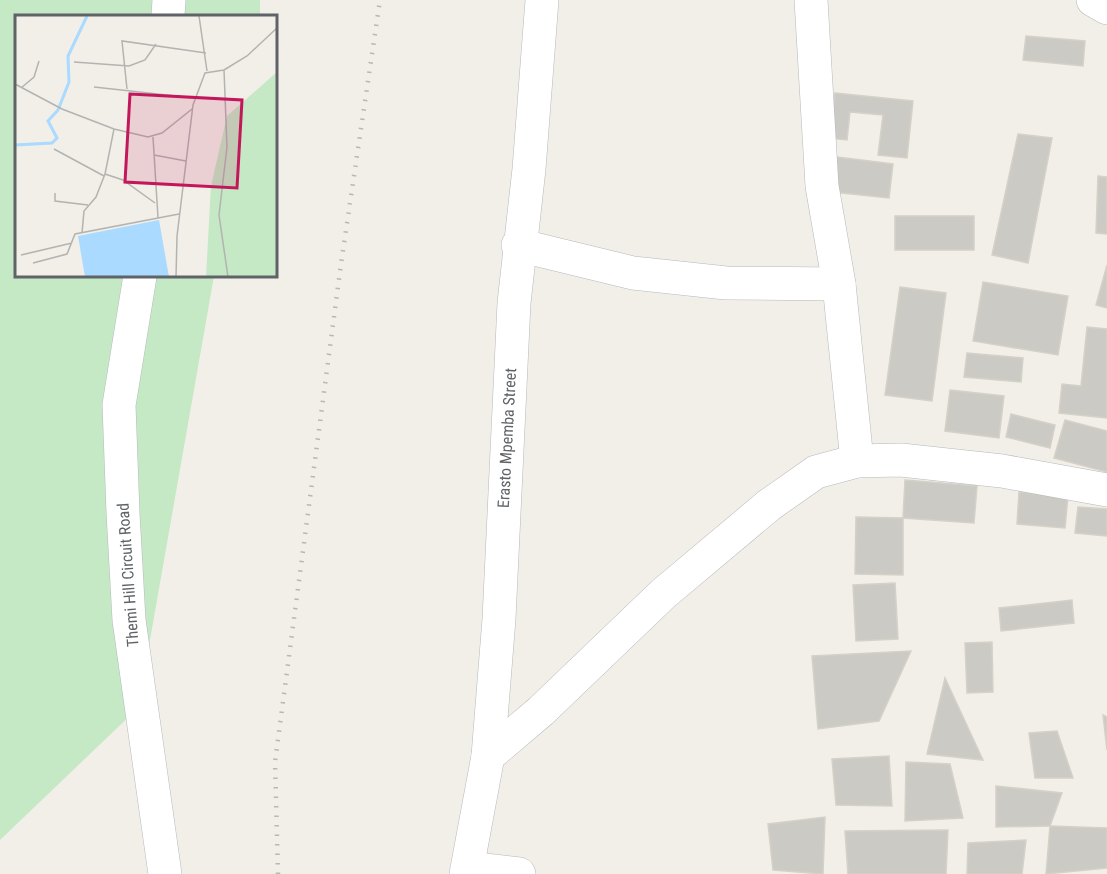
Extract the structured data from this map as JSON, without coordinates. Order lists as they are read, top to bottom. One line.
{"streets":{"street":["Erasto Mpemba Street","Themi Hill Circuit Road"]}}
